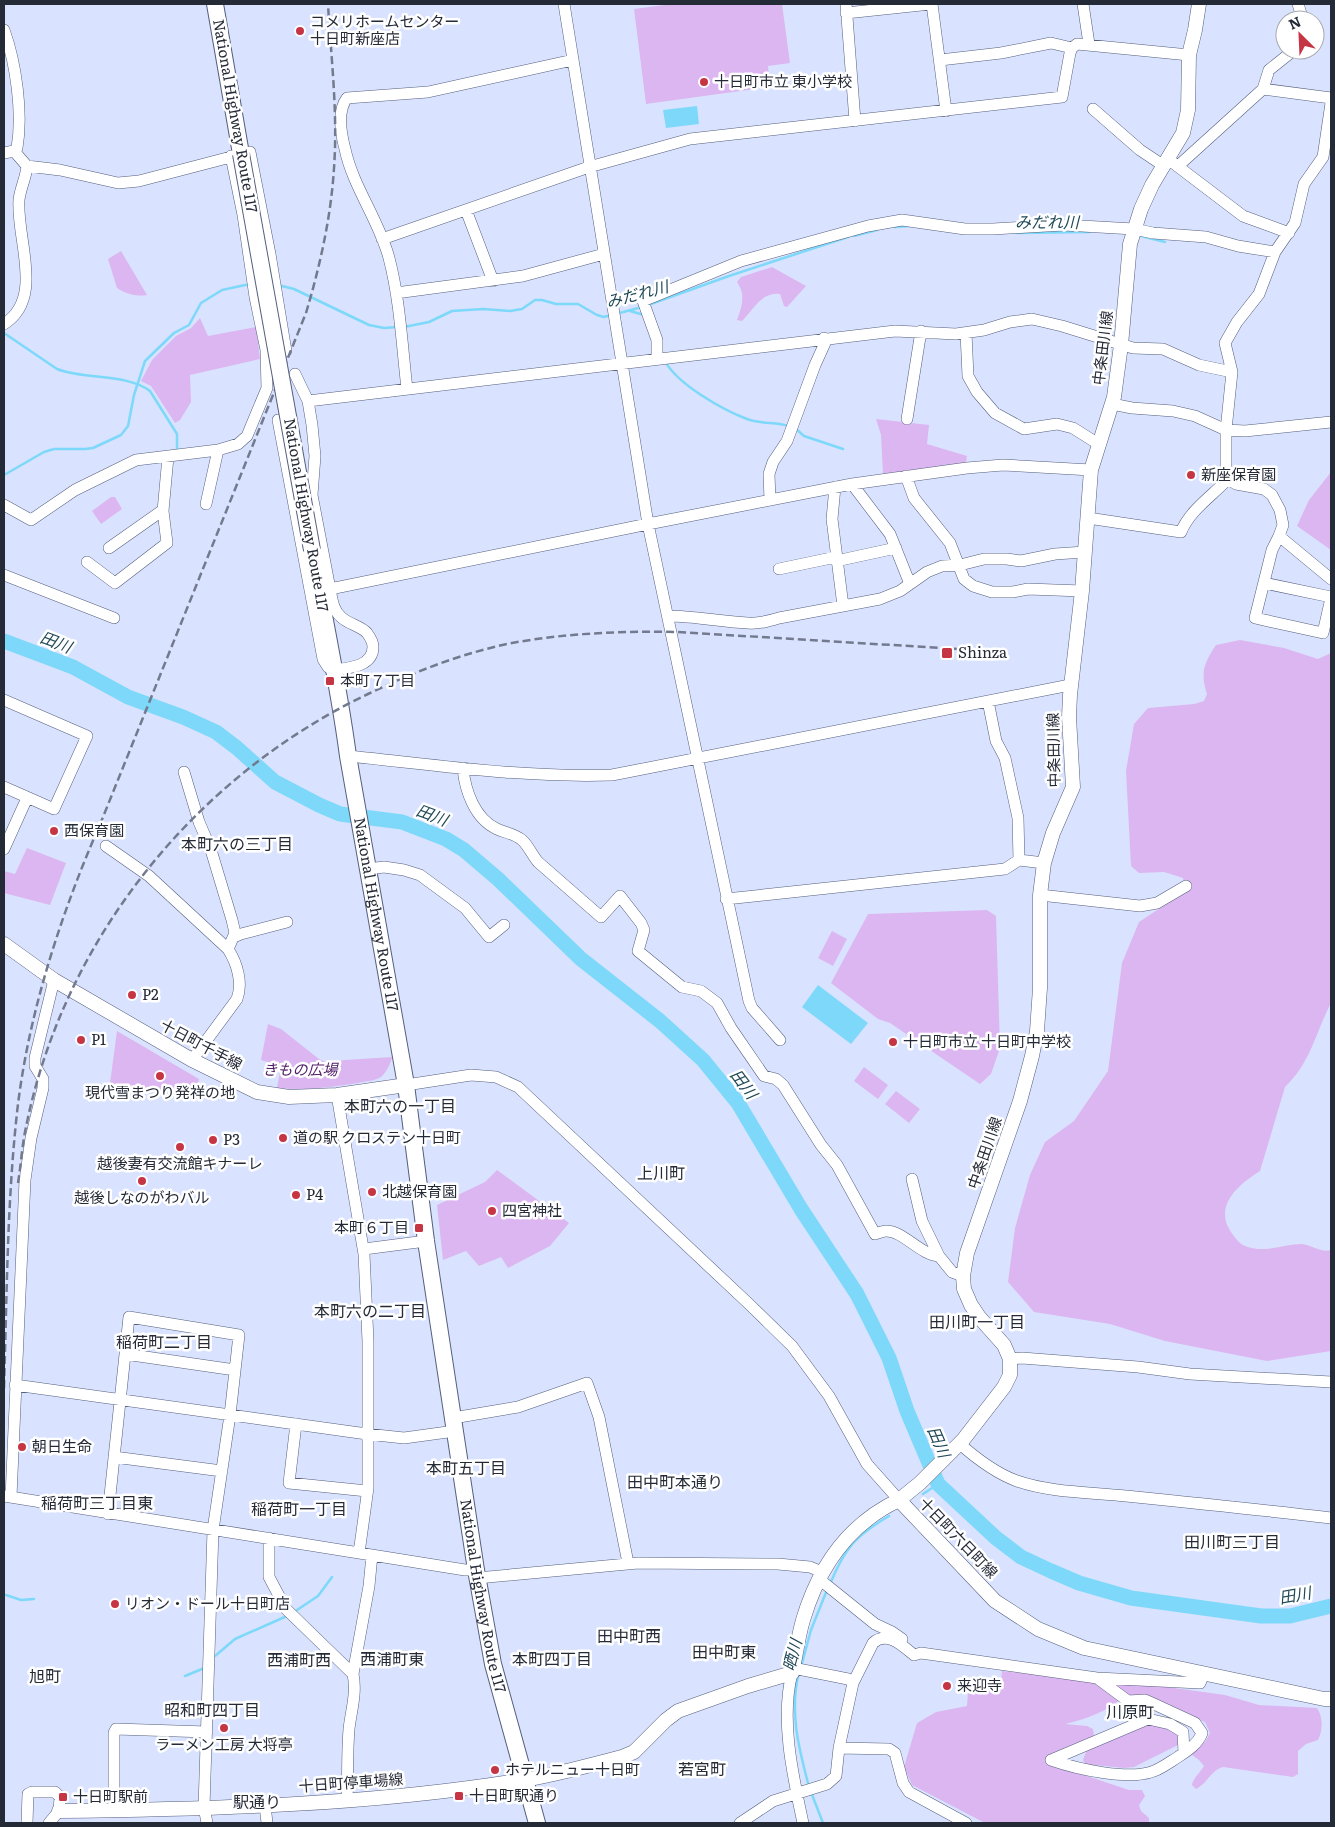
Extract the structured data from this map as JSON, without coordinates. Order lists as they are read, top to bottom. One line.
{"streets":{"highway":["National Highway Route 117"],"main road":["中条田川線","十日町千手線","十日町六日町線","十日町停車場線"]},"crossings":[["National Highway Route 117","十日町千手線"],["National Highway Route 117","十日町停車場線"]],"districts":["本町六の三丁目","本町六の一丁目","上川町","本町六の二丁目","田川町一丁目","稲荷町二丁目","本町五丁目","田中町本通り","稲荷町三丁目東","稲荷町一丁目","田川町三丁目","田中町西","田中町東","西浦町東","本町四丁目","西浦町西","旭町","昭和町四丁目","川原町","若宮町","駅通り"],"water":["みだれ川","田川","晒川"],"parks":["きもの広場"],"places":{"other":["コメリホームセンター 十日町新座店","十日町市立 東小学校","新座保育園","西保育園","P2","P1","十日町市立 十日町中学校","現代雪まつり発祥の地","道の駅 クロステン十日町","P3","越後妻有交流館キナーレ","越後しなのがわバル","北越保育園","P4","四宮神社","朝日生命","リオン・ドール十日町店","来迎寺","ラーメン工房 大将亭","ホテルニュー十日町"],"transit":["Shinza","本町７丁目","本町６丁目","十日町駅通り","十日町駅前"]},"north":"top left"}
